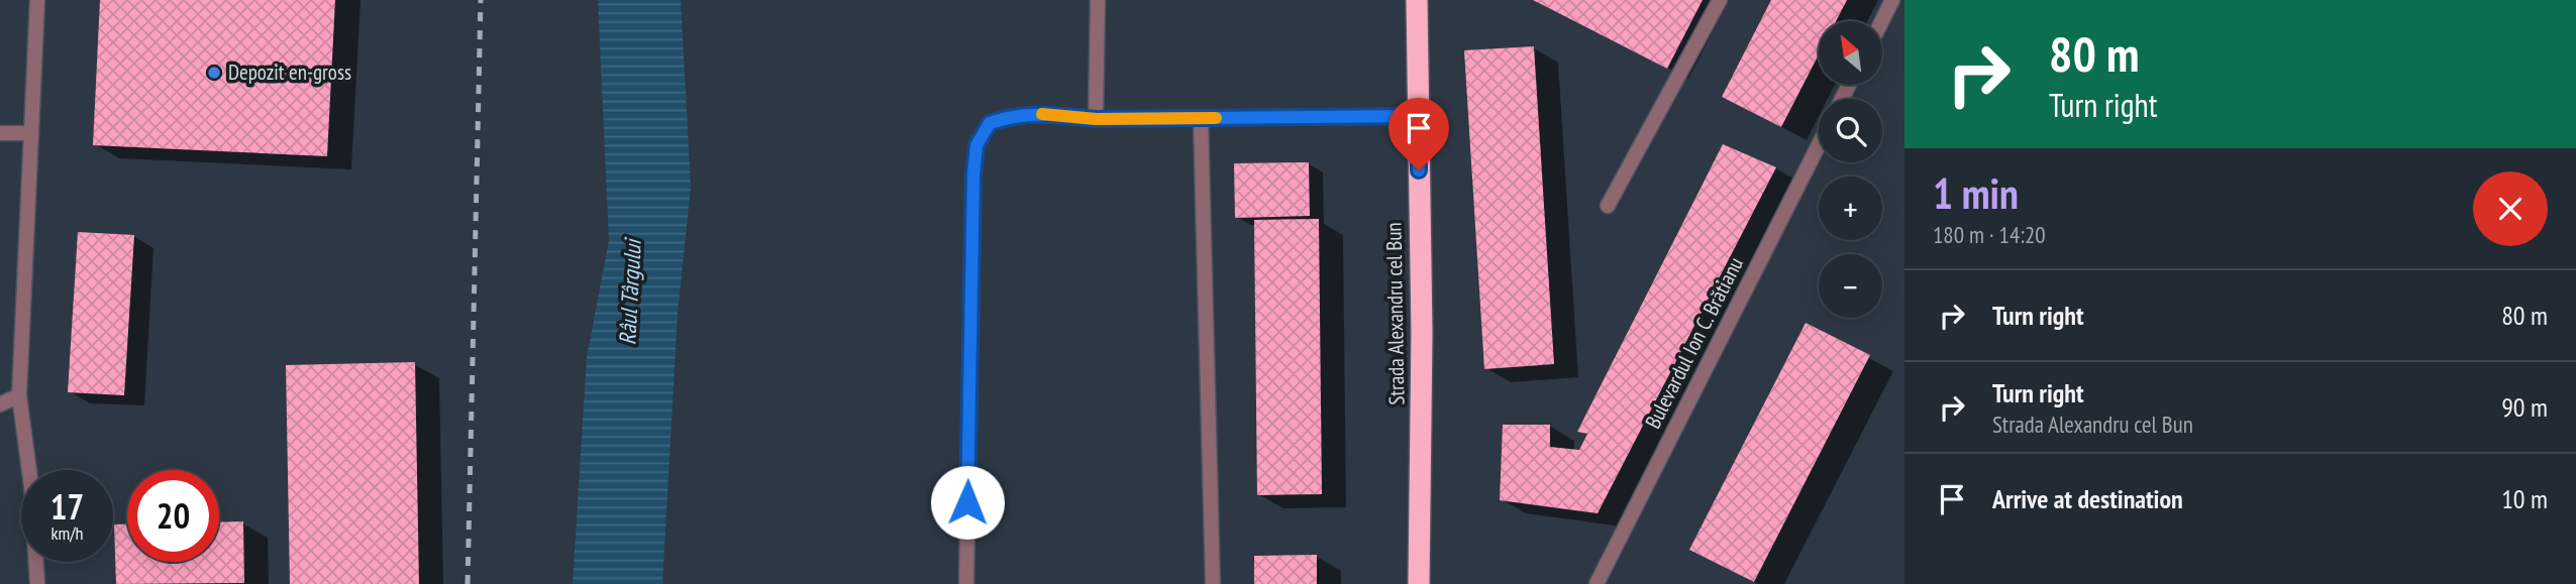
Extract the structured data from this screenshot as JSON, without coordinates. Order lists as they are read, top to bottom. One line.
{"streets":{"highway":["Strada Alexandru cel Bun"],"street":["Bulevardul Ion C. Brătianu"]},"water":["Râul Târgului"],"places":["Depozit en-gross"],"north":"top left","page":{"turn":["80 m","Turn right"],"map_buttons":["+","−"],"heading":["1 min","180 m · 14:20"],"list":[{"name":"Turn right","value":"80 m"},{"name":"Turn right","note":"Strada Alexandru cel Bun","value":"90 m"},{"name":"Arrive at destination","value":"10 m"}],"speed":"17 km/h","limit":"20"}}
